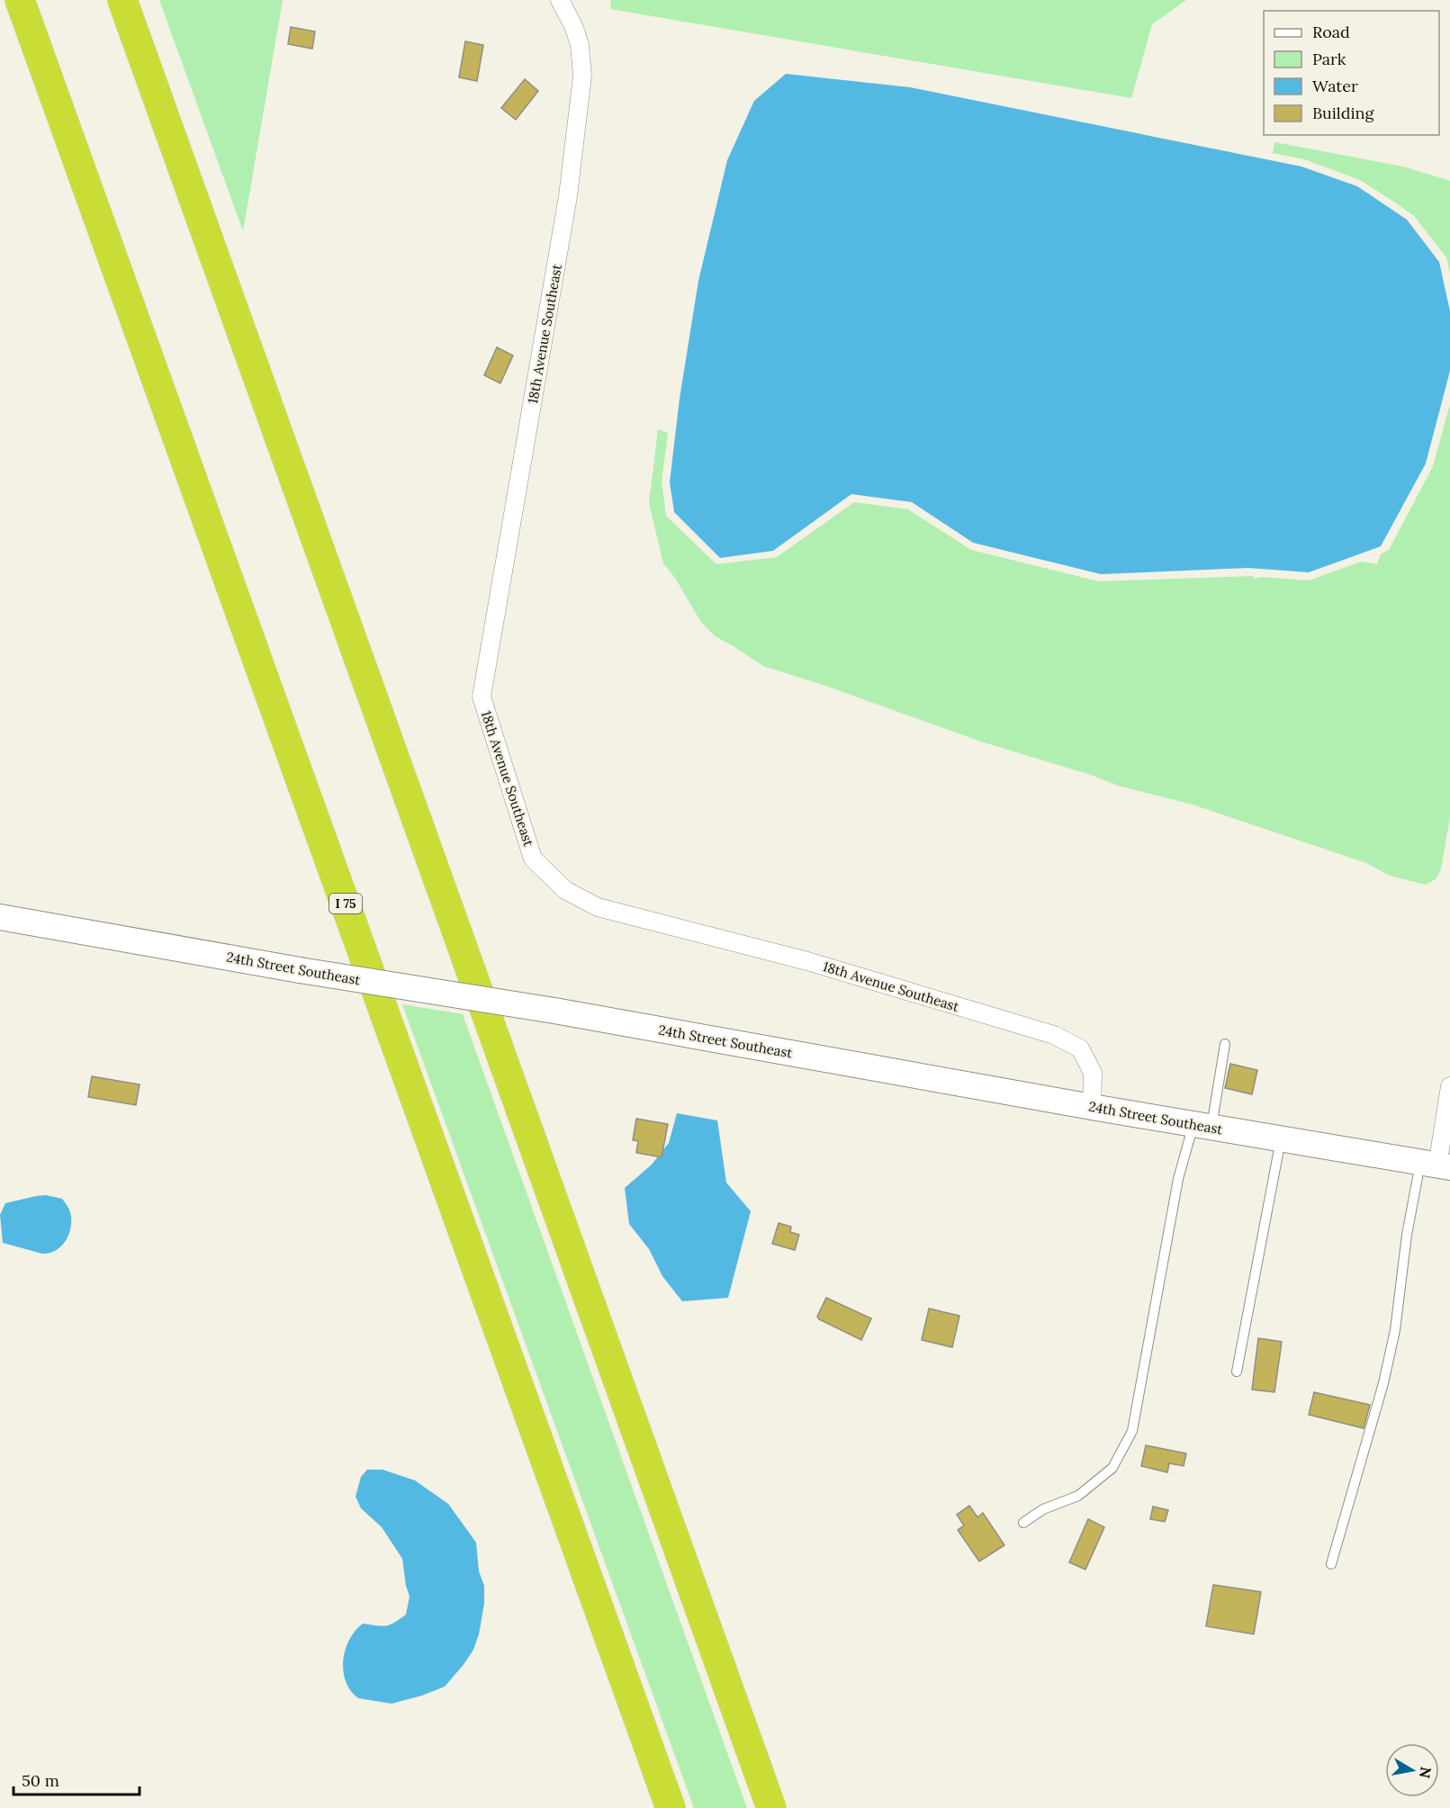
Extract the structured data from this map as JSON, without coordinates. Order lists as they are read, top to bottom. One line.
{"streets":{"highway":["I 75"],"street":["18th Avenue Southeast","24th Street Southeast"]},"crossings":[["18th Avenue Southeast","24th Street Southeast"]],"legend":["Road","Park","Water","Building"],"scale_bar":"50 m","north":"right"}
